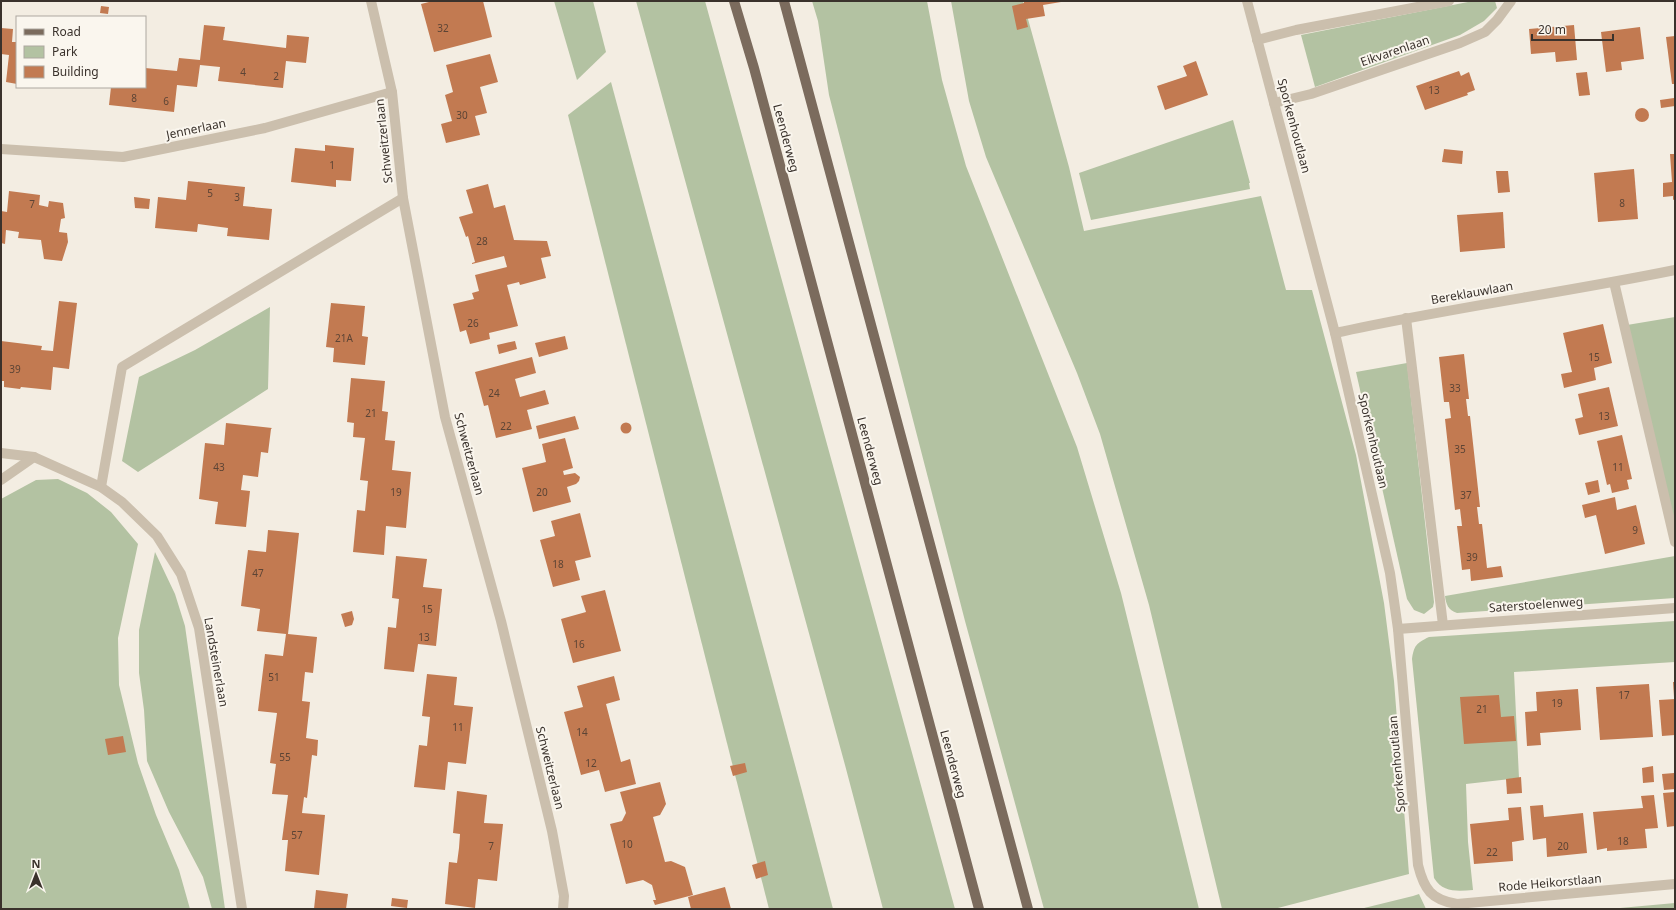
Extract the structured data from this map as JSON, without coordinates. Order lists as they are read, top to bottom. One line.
{"streets":{"main road":["Leenderweg"],"street":["Eikvarenlaan","Sporkenhoutlaan","Jennerlaan","Schweitzerlaan","Bereklauwlaan","Saterstoelenweg","Landsteinerlaan","Rode Heikorstlaan"]},"crossings":[["Eikvarenlaan","Sporkenhoutlaan"],["Sporkenhoutlaan","Bereklauwlaan"],["Sporkenhoutlaan","Saterstoelenweg"],["Sporkenhoutlaan","Rode Heikorstlaan"],["Jennerlaan","Schweitzerlaan"]],"house_numbers":["32","4","2","13","8","6","30","1","5","3","8","7","28","26","21A","15","39","33","24","21","13","22","35","43","11","19","20","37","9","39","18","47","15","13","16","51","17","19","21","11","14","55","12","57","18","10","7","20","22"],"legend":["Road","Park","Building"],"scale_bar":"20 m","north":"top"}
